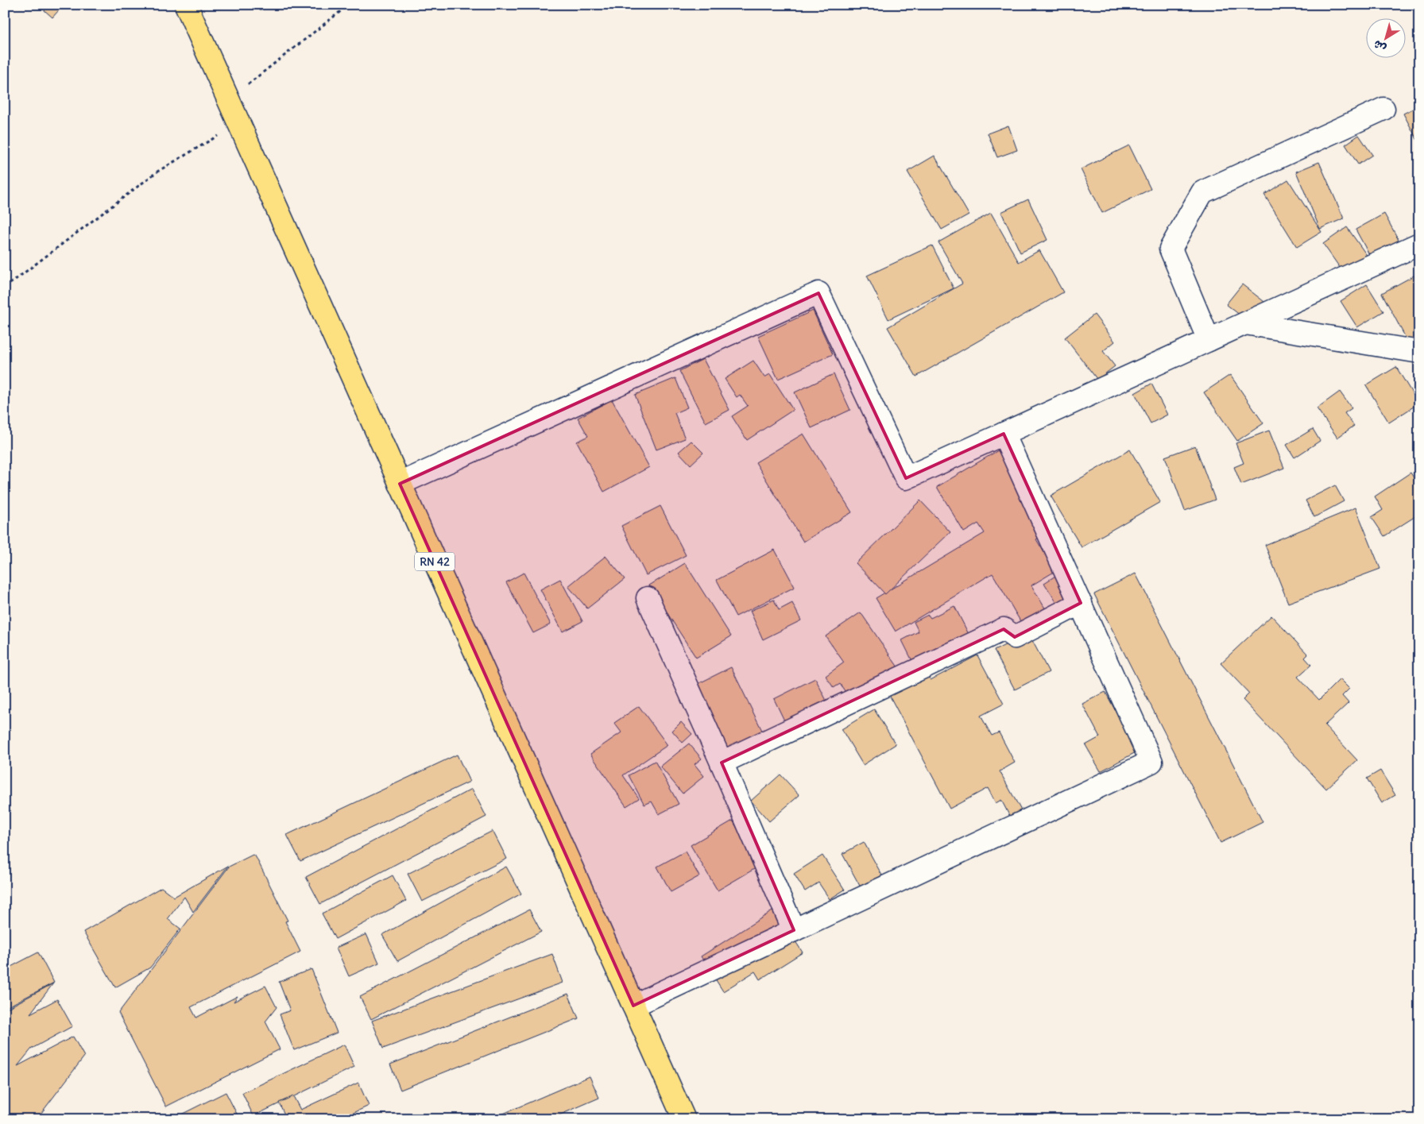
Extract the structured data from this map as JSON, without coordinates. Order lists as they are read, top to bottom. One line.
{"streets":{"main road":["RN 42"]},"north":"bottom left"}
